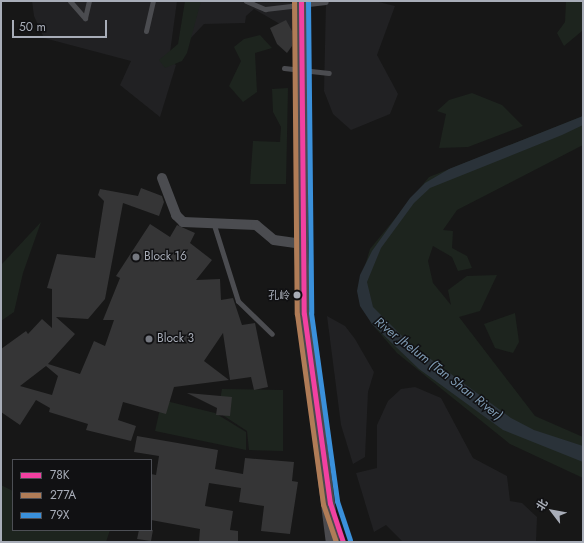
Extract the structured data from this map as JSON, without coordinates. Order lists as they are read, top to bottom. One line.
{"water":["River Jhelum (Tan Shan River)"],"places":["Block 16","孔岭","Block 3"],"lines":["transit line 78K","transit line 277A","transit line 79X"],"legend":["78K","277A","79X"],"scale_bar":"50 m","north":"top left"}
